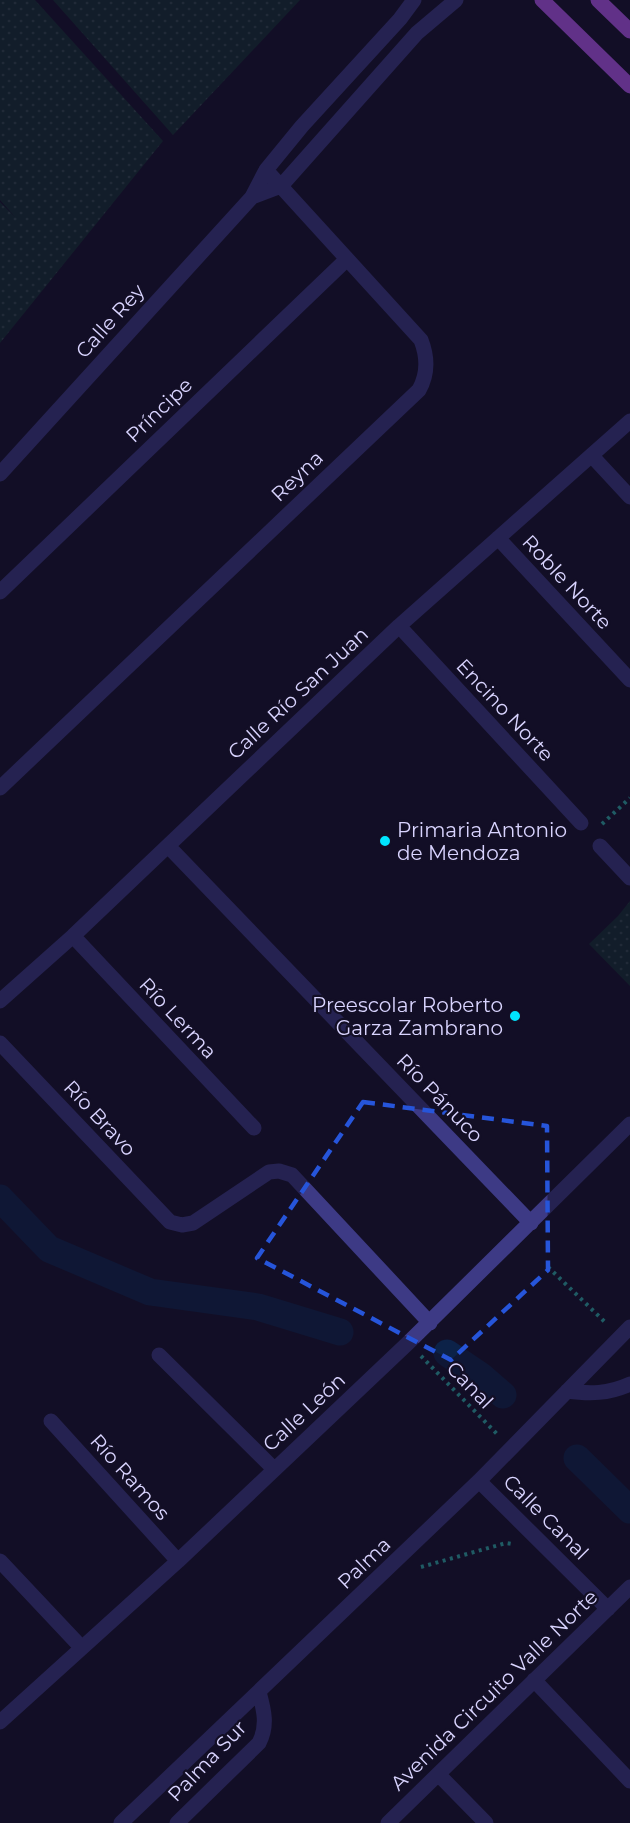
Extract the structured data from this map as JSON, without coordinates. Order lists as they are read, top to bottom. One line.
{"streets":{"street":["Calle Rey","Príncipe","Reyna","Roble Norte","Calle Río San Juan","Encino Norte","Río Lerma","Río Pánuco","Río Bravo","Calle León","Río Ramos","Calle Canal","Palma","Avenida Circuito Valle Norte","Palma Sur"],"path":["Canal"]},"crossings":[["Calle Rey","Reyna"],["Príncipe","Reyna"],["Roble Norte","Calle Río San Juan"],["Calle Río San Juan","Encino Norte"],["Calle Río San Juan","Río Lerma"],["Calle Río San Juan","Río Pánuco"],["Río Pánuco","Calle León"],["Río Bravo","Calle León"],["Canal","Calle León"],["Canal","Palma"],["Calle León","Río Ramos"],["Calle Canal","Palma"],["Calle Canal","Avenida Circuito Valle Norte"],["Palma","Palma Sur"]],"places":["Primaria Antonio de Mendoza","Preescolar Roberto Garza Zambrano"]}
